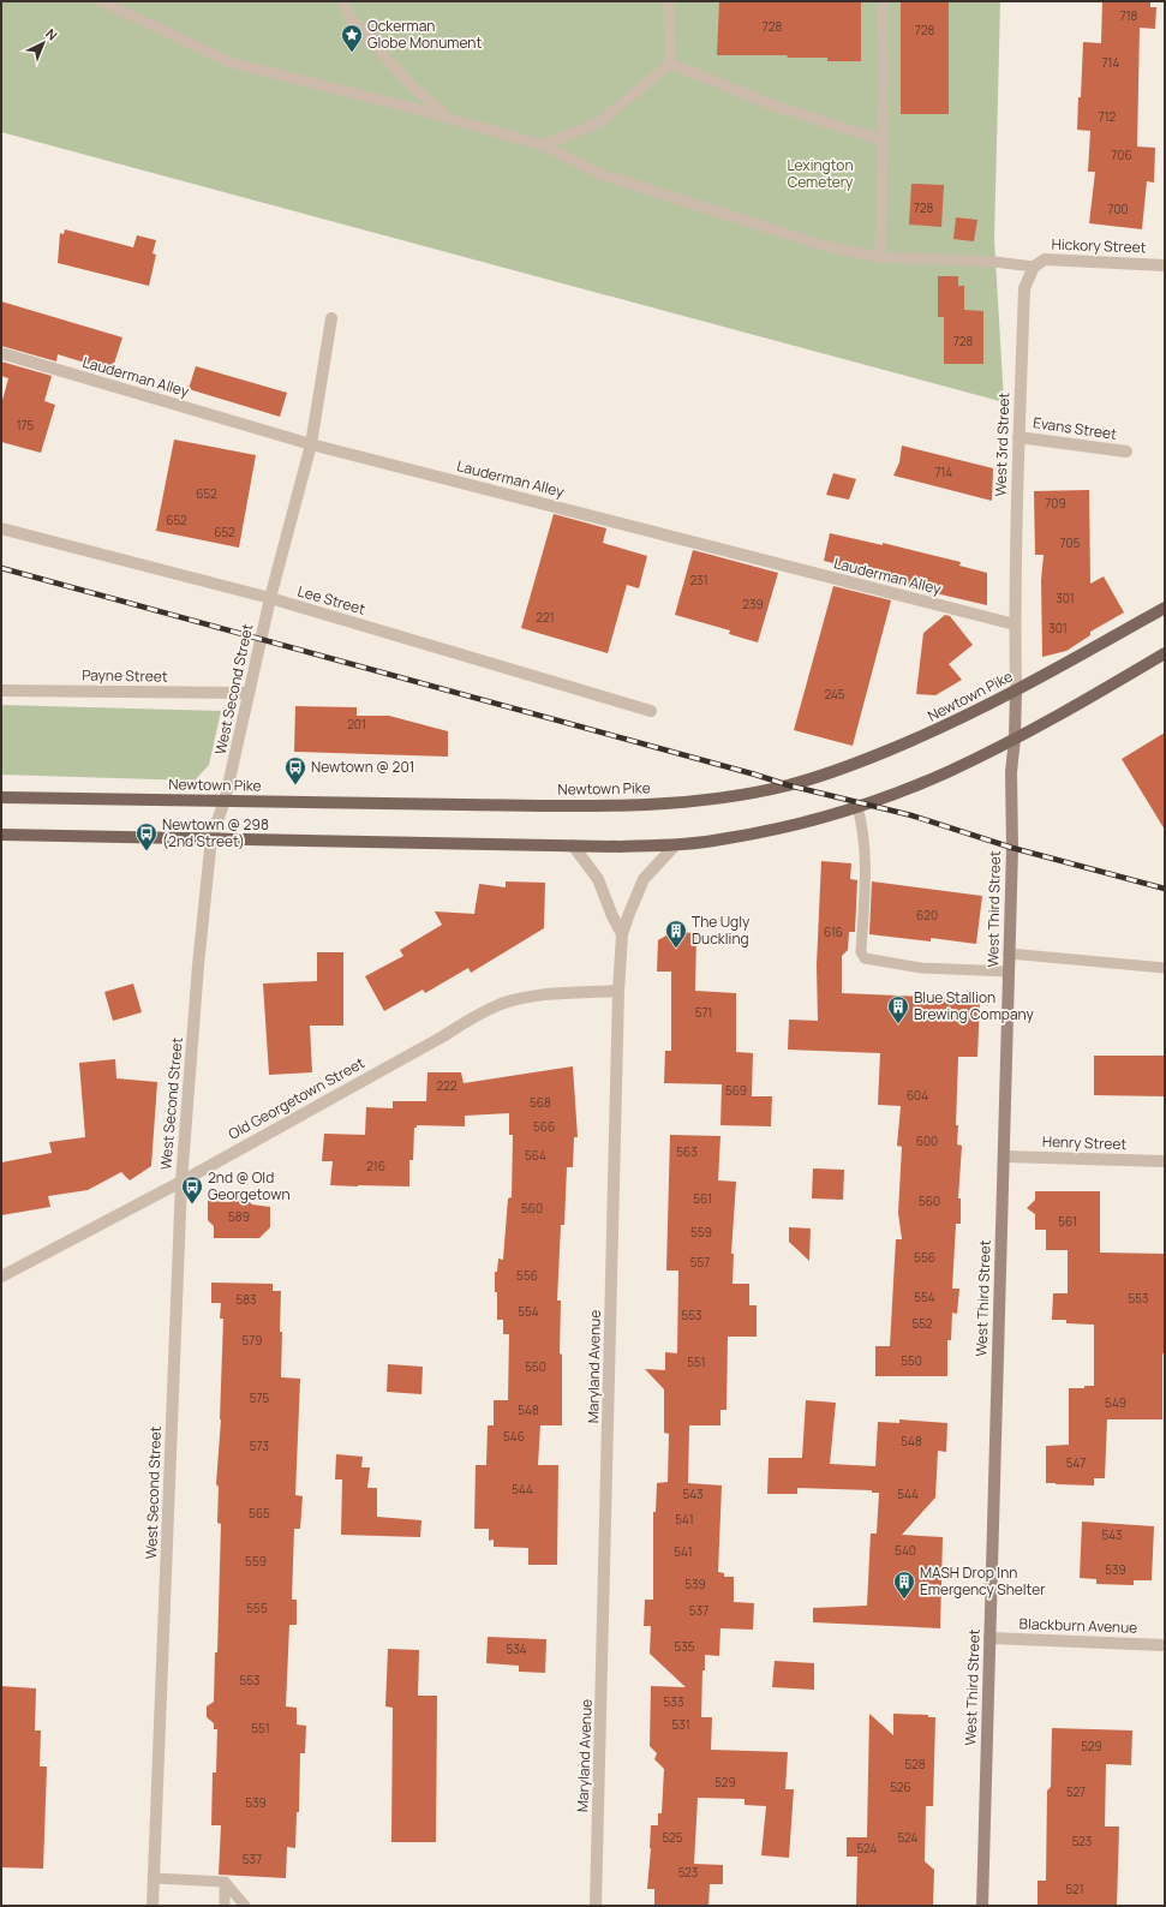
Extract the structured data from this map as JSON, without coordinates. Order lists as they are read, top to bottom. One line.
{"streets":{"main road":["Newtown Pike","West Third Street"],"street":["Hickory Street","Lauderman Alley","Evans Street","West 3rd Street","Lee Street","Payne Street","West Second Street","Old Georgetown Street","Henry Street","Maryland Avenue","Blackburn Avenue"]},"crossings":[["Hickory Street","West 3rd Street"],["Lauderman Alley","West 3rd Street"],["Lauderman Alley","West Second Street"],["Evans Street","West 3rd Street"],["Lee Street","West Second Street"],["Payne Street","West Second Street"],["West Second Street","Newtown Pike"],["West Second Street","Old Georgetown Street"],["Newtown Pike","West Third Street"],["West Third Street","Henry Street"],["West Third Street","Blackburn Avenue"],["Old Georgetown Street","Maryland Avenue"]],"parks":["Lexington Cemetery"],"places":{"place":["Ockerman Globe Monument"],"bus stop":["Newtown @ 201","Newtown @ 298 (2nd Street)","2nd @ Old Georgetown"],"building":["The Ugly Duckling","Blue Stallion Brewing Company","MASH Drop Inn Emergency Shelter"]},"house_numbers":["718","728","728","714","712","706","728","700","728","175","714","652","709","652","652","705","231","301","239","221","301","245","201","620","616","571","222","569","604","568","566","600","563","564","216","561","560","560","589","561","559","556","557","556","554","553","583","554","553","552","579","550","551","550","575","549","548","546","548","573","547","544","543","544","565","541","543","540","541","559","539","539","555","537","535","534","553","533","531","551","529","528","529","526","527","539","525","524","523","524","537","523","521"],"north":"top right"}
